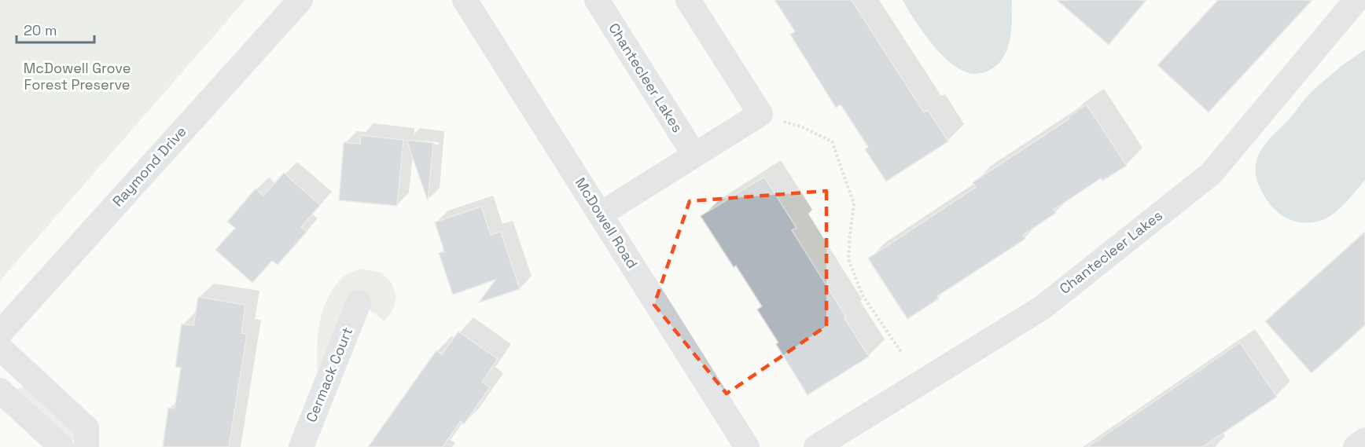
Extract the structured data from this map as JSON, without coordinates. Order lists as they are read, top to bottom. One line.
{"streets":{"street":["Chantecleer Lakes","Raymond Drive","McDowell Road","Cermack Court"]},"parks":["McDowell Grove Forest Preserve"],"scale_bar":"20 m"}
